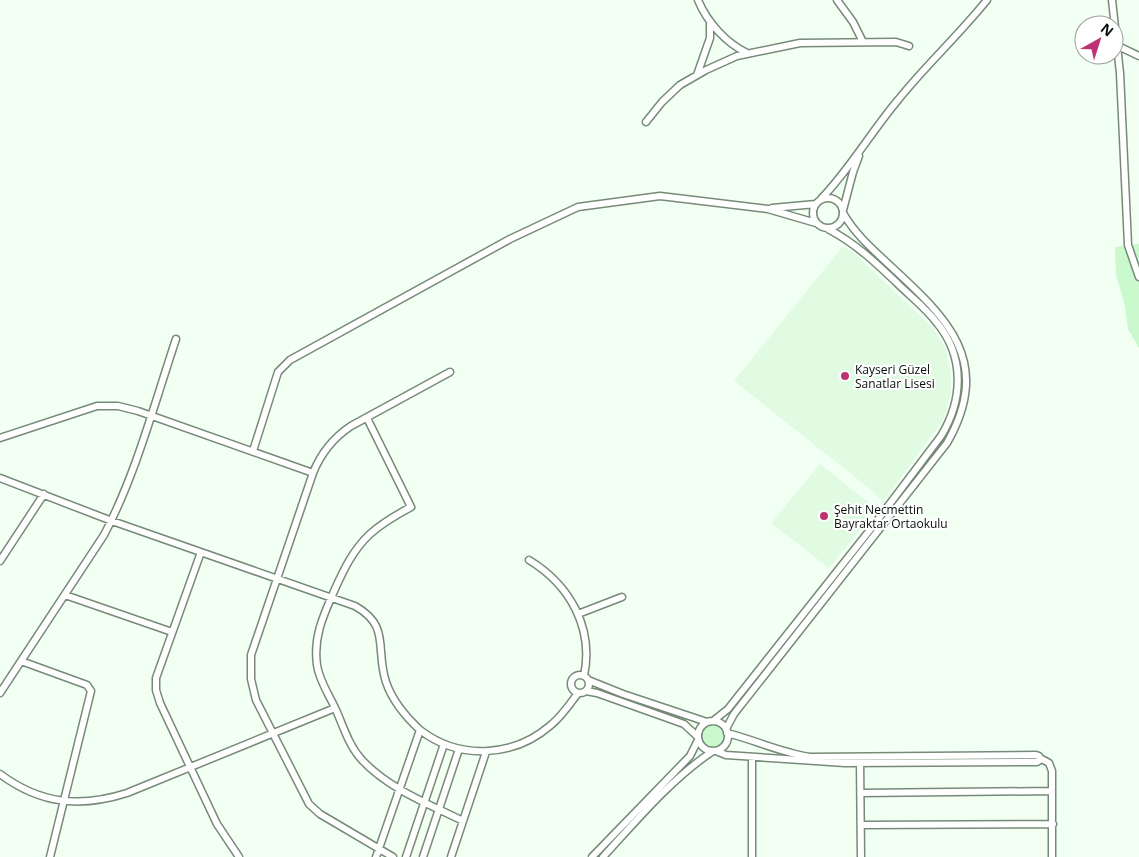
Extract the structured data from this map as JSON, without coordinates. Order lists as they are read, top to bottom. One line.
{"places":["Kayseri Güzel Sanatlar Lisesi","Şehit Necmettin Bayraktar Ortaokulu"],"north":"top right"}
